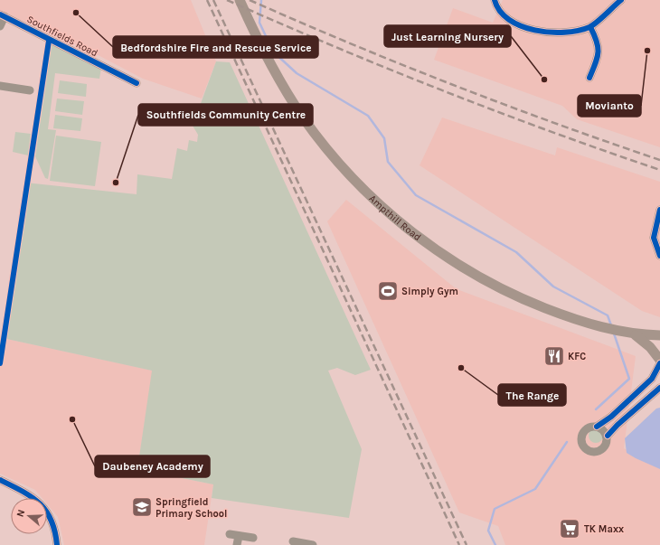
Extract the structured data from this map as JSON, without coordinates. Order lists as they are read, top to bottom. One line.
{"streets":{"main road":["Ampthill Road"],"street":["Southfields Road"]},"places":{"other":["Bedfordshire Fire and Rescue Service","Movianto","Just Learning Nursery","Southfields Community Centre","The Range","Daubeney Academy"],"sports":["Simply Gym"],"restaurant":["KFC"],"school or university":["Springfield Primary School"],"supermarket":["TK Maxx"]},"north":"left"}
